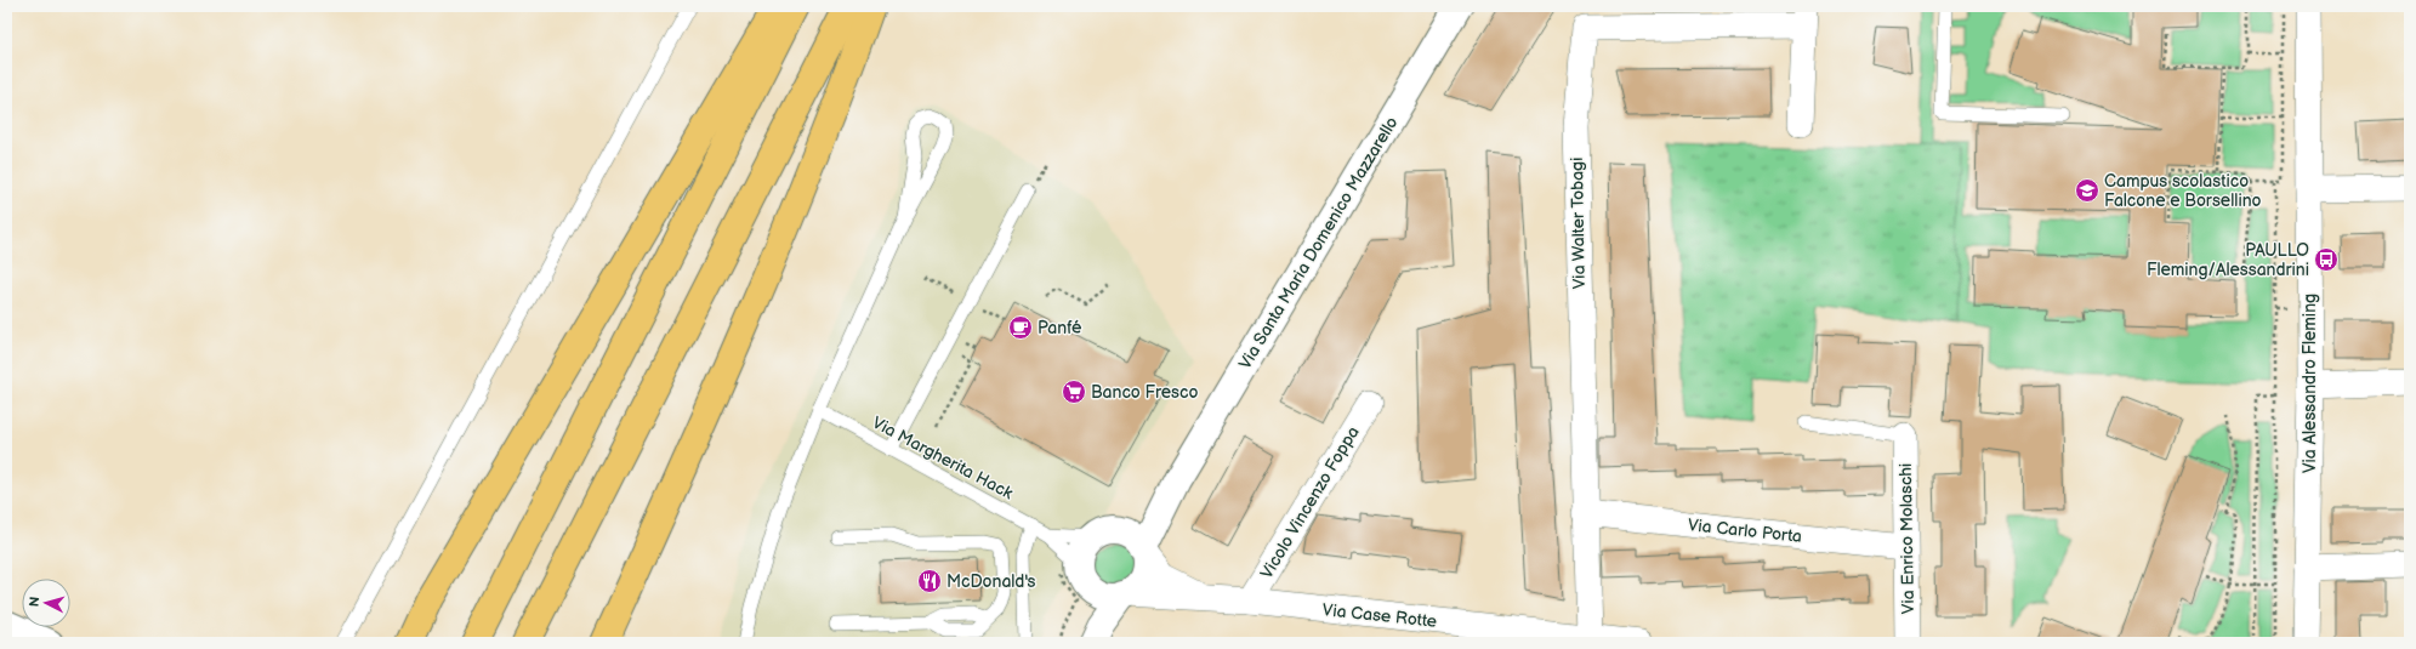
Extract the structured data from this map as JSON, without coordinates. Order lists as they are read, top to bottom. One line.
{"streets":{"street":["Via Walter Tobagi","Via Santa Maria Domenico Mazzarello","Via Alessandro Fleming","Vicolo Vincenzo Foppa","Via Carlo Porta","Via Enrico Molaschi","Via Case Rotte"],"lane":["Via Margherita Hack"]},"crossings":[["Via Walter Tobagi","Via Carlo Porta"],["Via Walter Tobagi","Via Case Rotte"],["Via Santa Maria Domenico Mazzarello","Via Case Rotte"],["Vicolo Vincenzo Foppa","Via Case Rotte"],["Via Carlo Porta","Via Enrico Molaschi"]],"places":{"school or university":["Campus scolastico Falcone e Borsellino"],"bus stop":["PAULLO Fleming/Alessandrini"],"cafe":["Panfé"],"supermarket":["Banco Fresco"],"restaurant":["McDonald's"]},"north":"left"}
